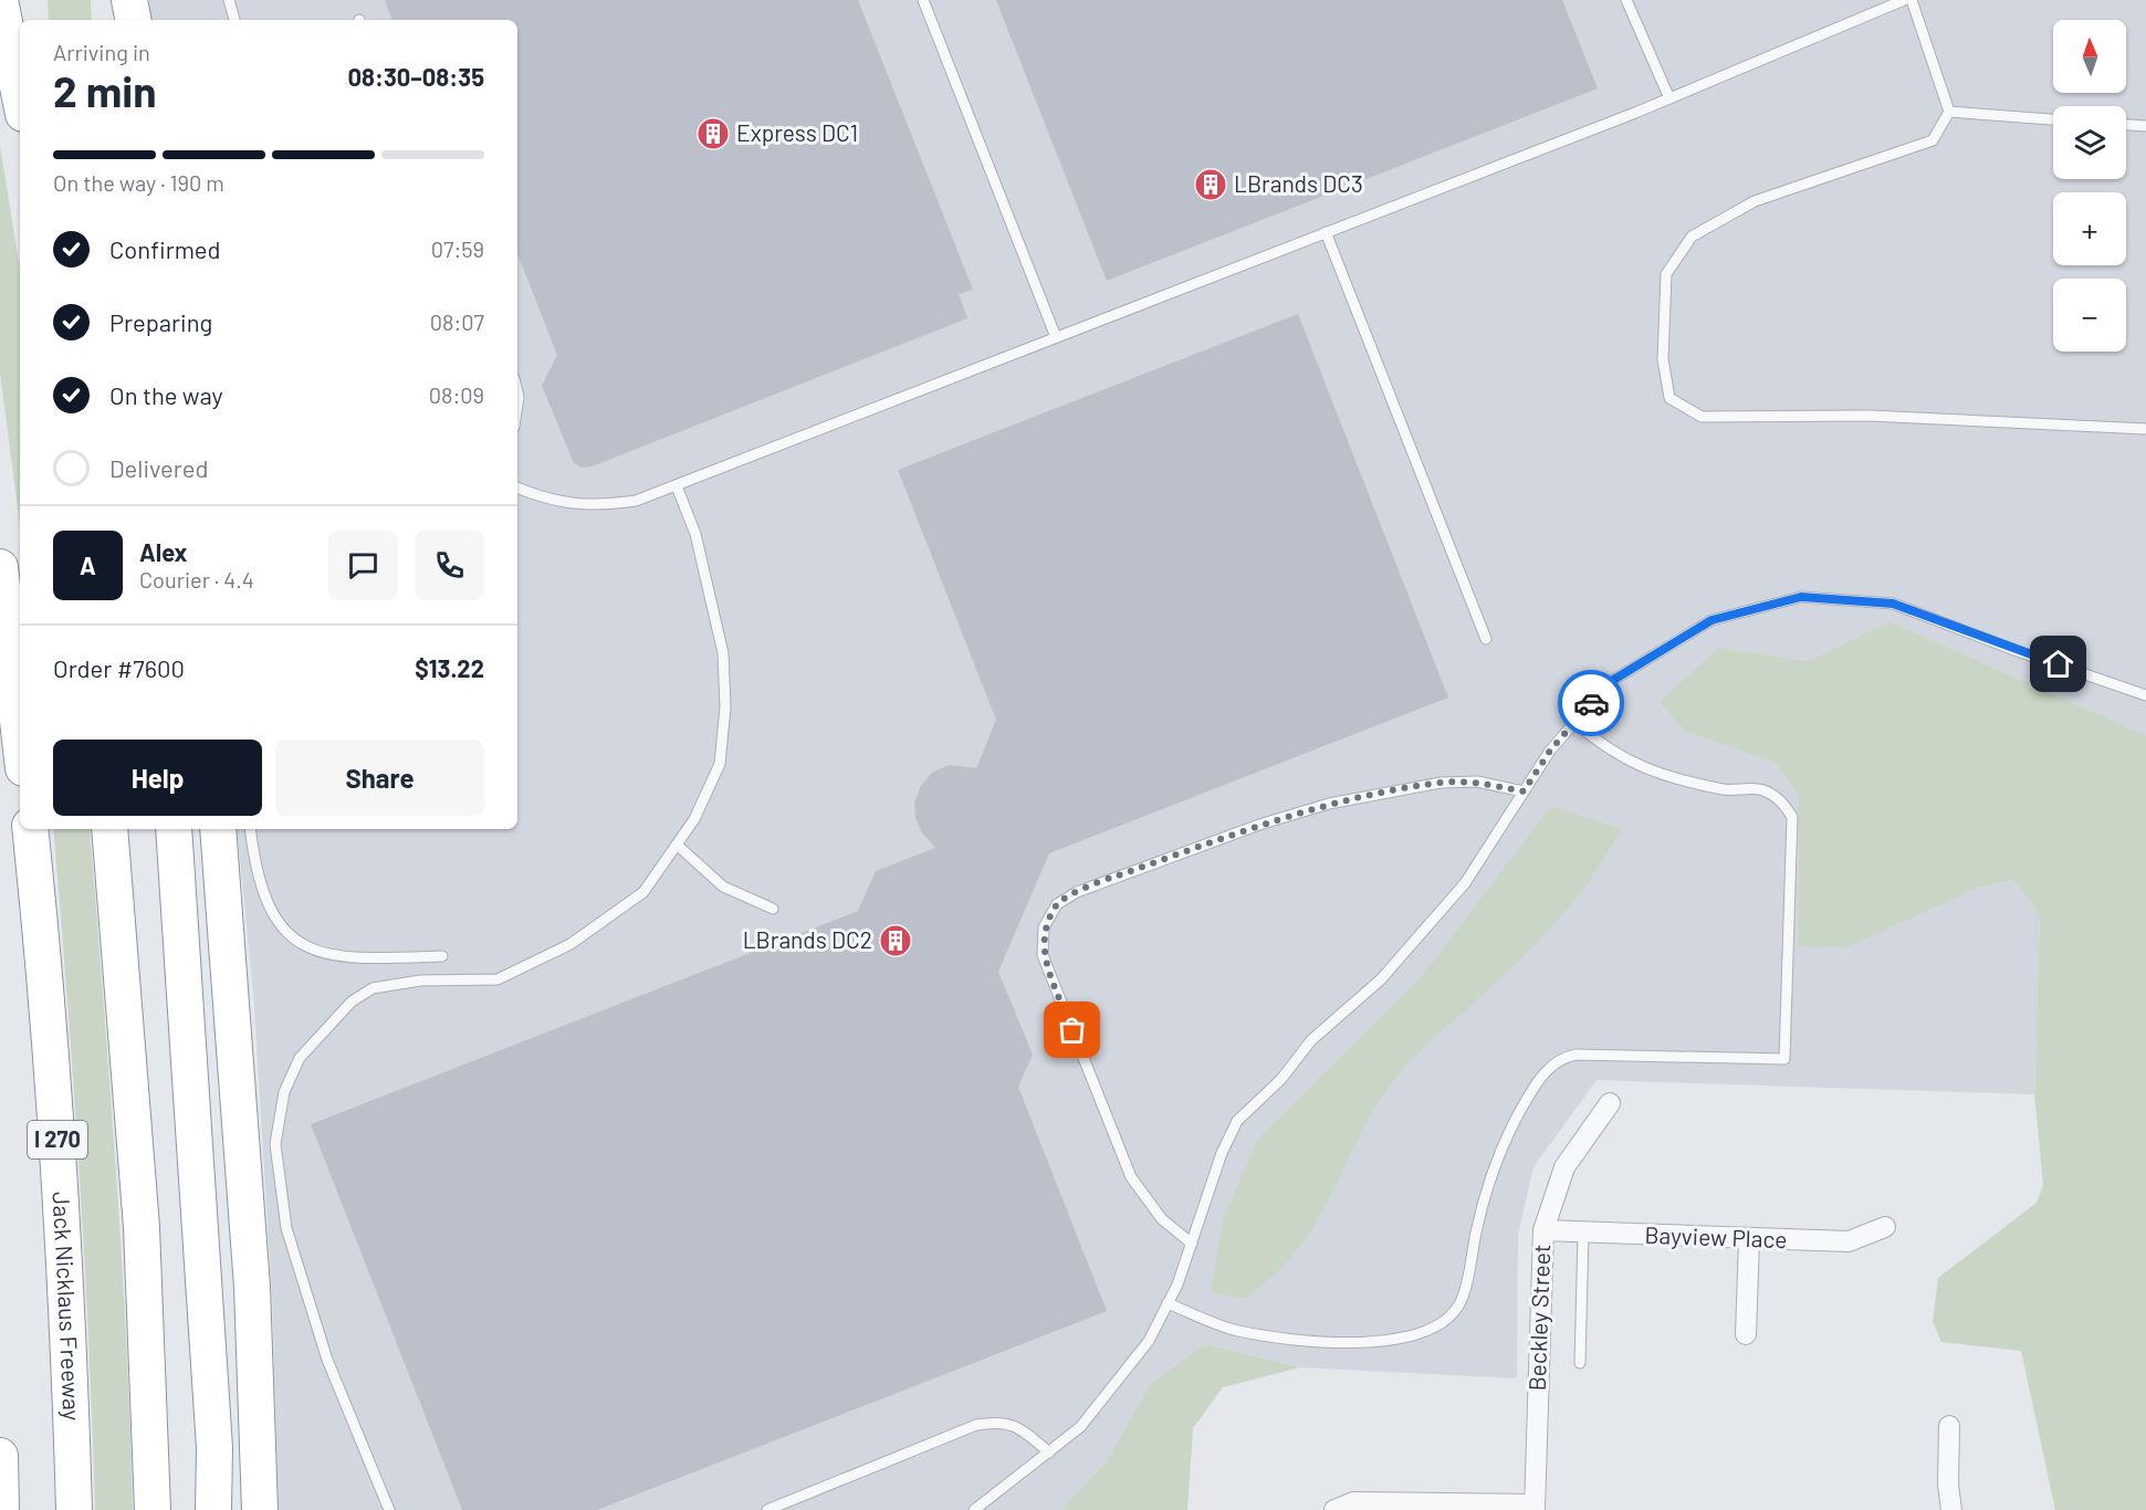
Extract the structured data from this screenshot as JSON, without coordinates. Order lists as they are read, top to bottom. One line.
{"streets":{"highway":["I 270","Jack Nicklaus Freeway"],"street":["Bayview Place","Beckley Street"]},"crossings":[["Bayview Place","Beckley Street"]],"places":{"building":["Express DC1","LBrands DC3","LBrands DC2"]},"north":"top","page":{"map_buttons":["+","−"],"heading":["2 min","Arriving in","08:30–08:35"],"panel":["Alex","Courier · 4.4","Order #7600","$13.22"],"bar":"On the way · 190 m","list":[["Confirmed","07:59"],["Preparing","08:07"],["On the way","08:09"],"Delivered"],"round":"A","buttons":["Help","Share"]}}
